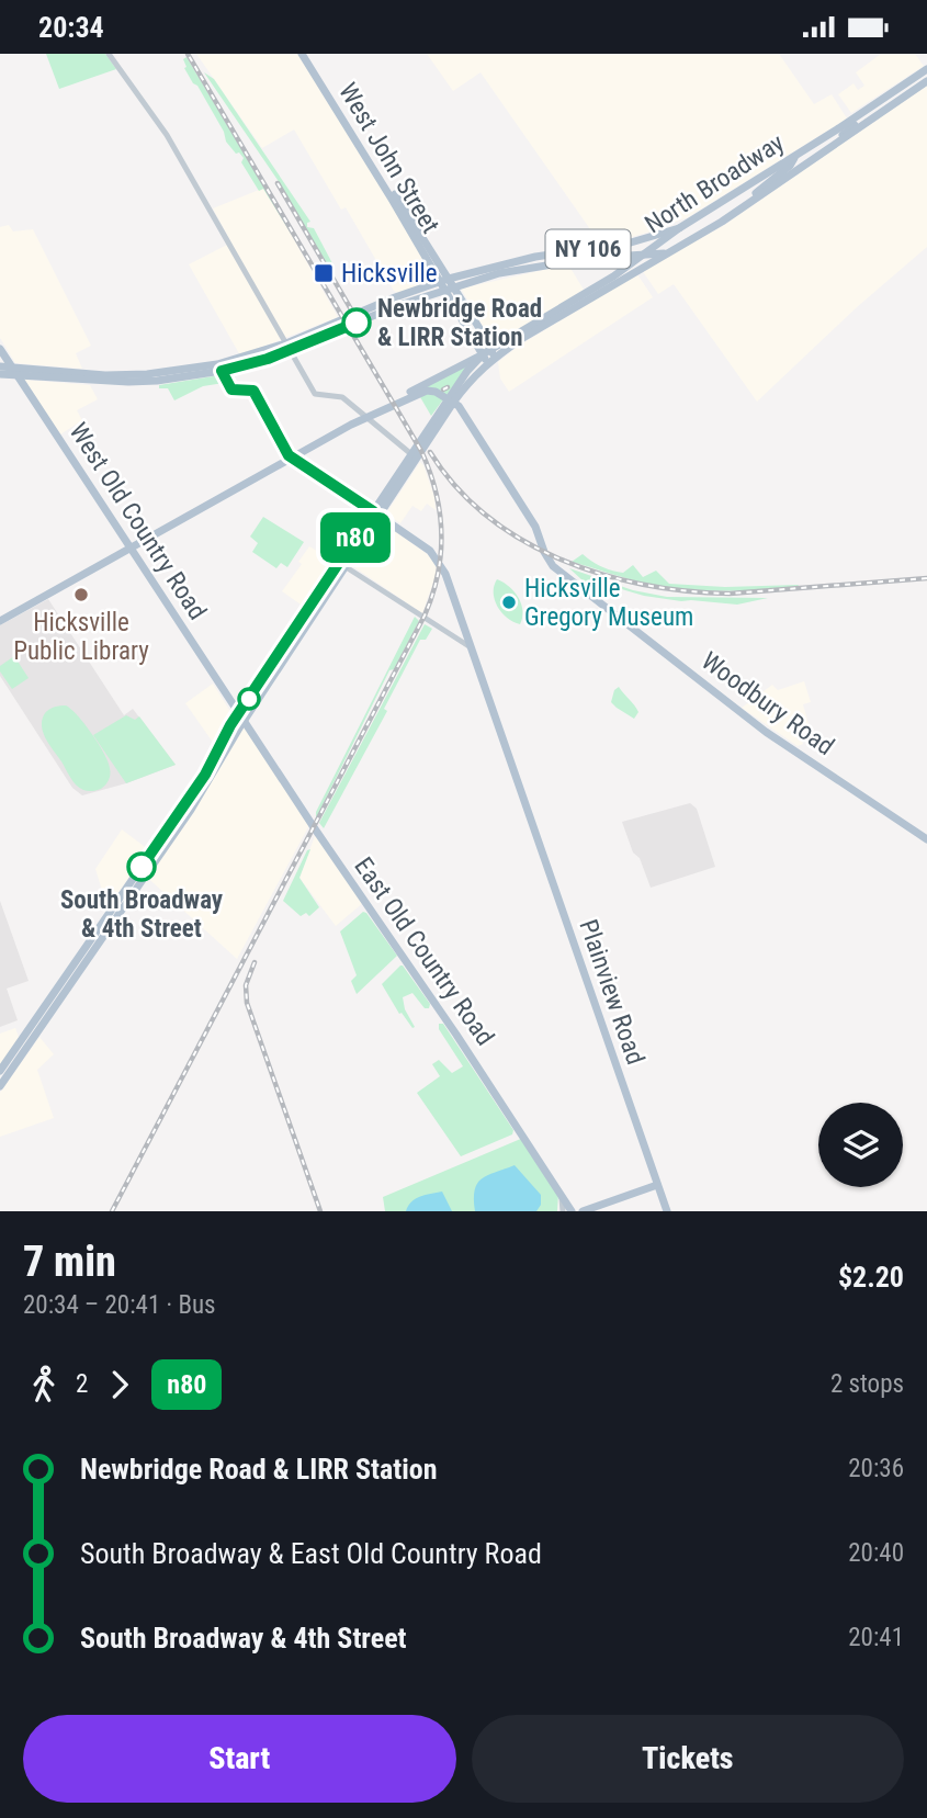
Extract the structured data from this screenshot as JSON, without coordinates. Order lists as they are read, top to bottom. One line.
{"streets":{"main road":["West John Street","North Broadway","NY 106","West Old Country Road","Woodbury Road","East Old Country Road","Plainview Road"]},"crossings":[["West John Street","North Broadway"],["West John Street","NY 106"],["North Broadway","NY 106"],["NY 106","West Old Country Road"],["West Old Country Road","East Old Country Road"]],"places":{"transit":["Hicksville"],"other":["Newbridge Road & LIRR Station","Hicksville Public Library","Hicksville Gregory Museum","South Broadway & 4th Street"]},"lines":["bus line n80"],"page":{"status":"20:34","on_map":"n80","heading":["7 min","20:34 – 20:41 · Bus","$2.20"],"legs":["2","n80","2 stops"],"list":[{"name":"Newbridge Road & LIRR Station","value":"20:36"},{"name":"South Broadway & East Old Country Road","value":"20:40"},{"name":"South Broadway & 4th Street","value":"20:41"}],"buttons":["Start","Tickets"]}}
